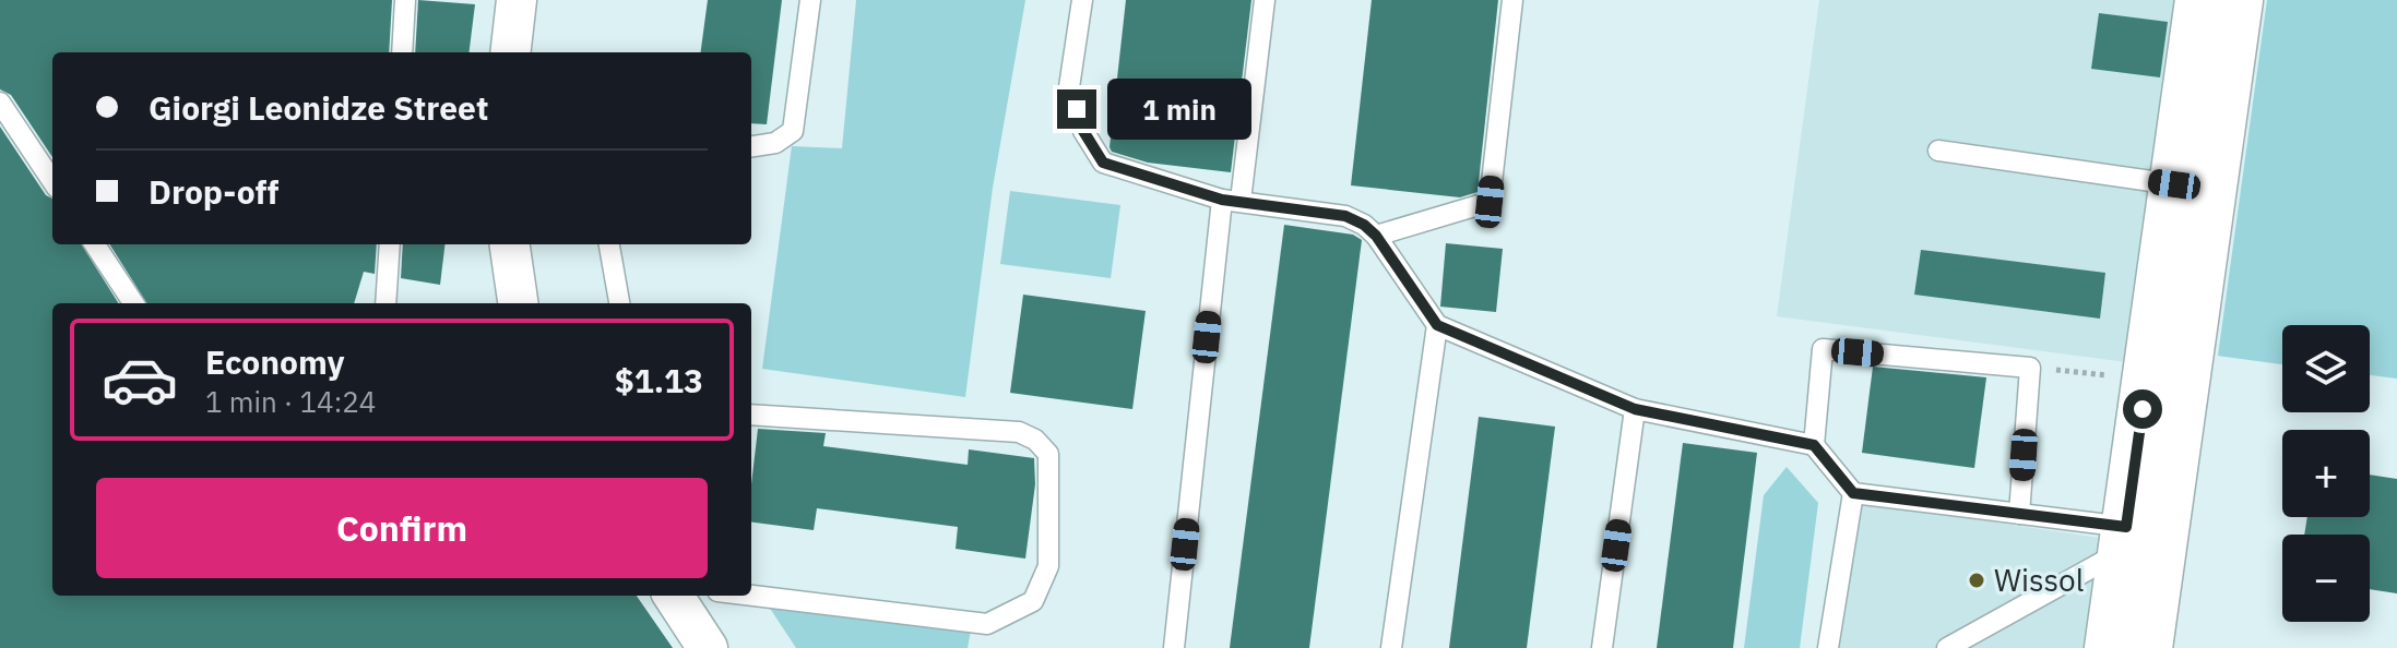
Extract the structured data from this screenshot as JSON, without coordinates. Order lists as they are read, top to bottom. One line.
{"places":["Wissol"],"page":{"banner":["Giorgi Leonidze Street","Drop-off"],"bubble":"1 min","list":[{"name":"Economy","note":"1 min · 14:24","value":"$1.13"}],"map_buttons":["+","−"],"buttons":"Confirm"}}
